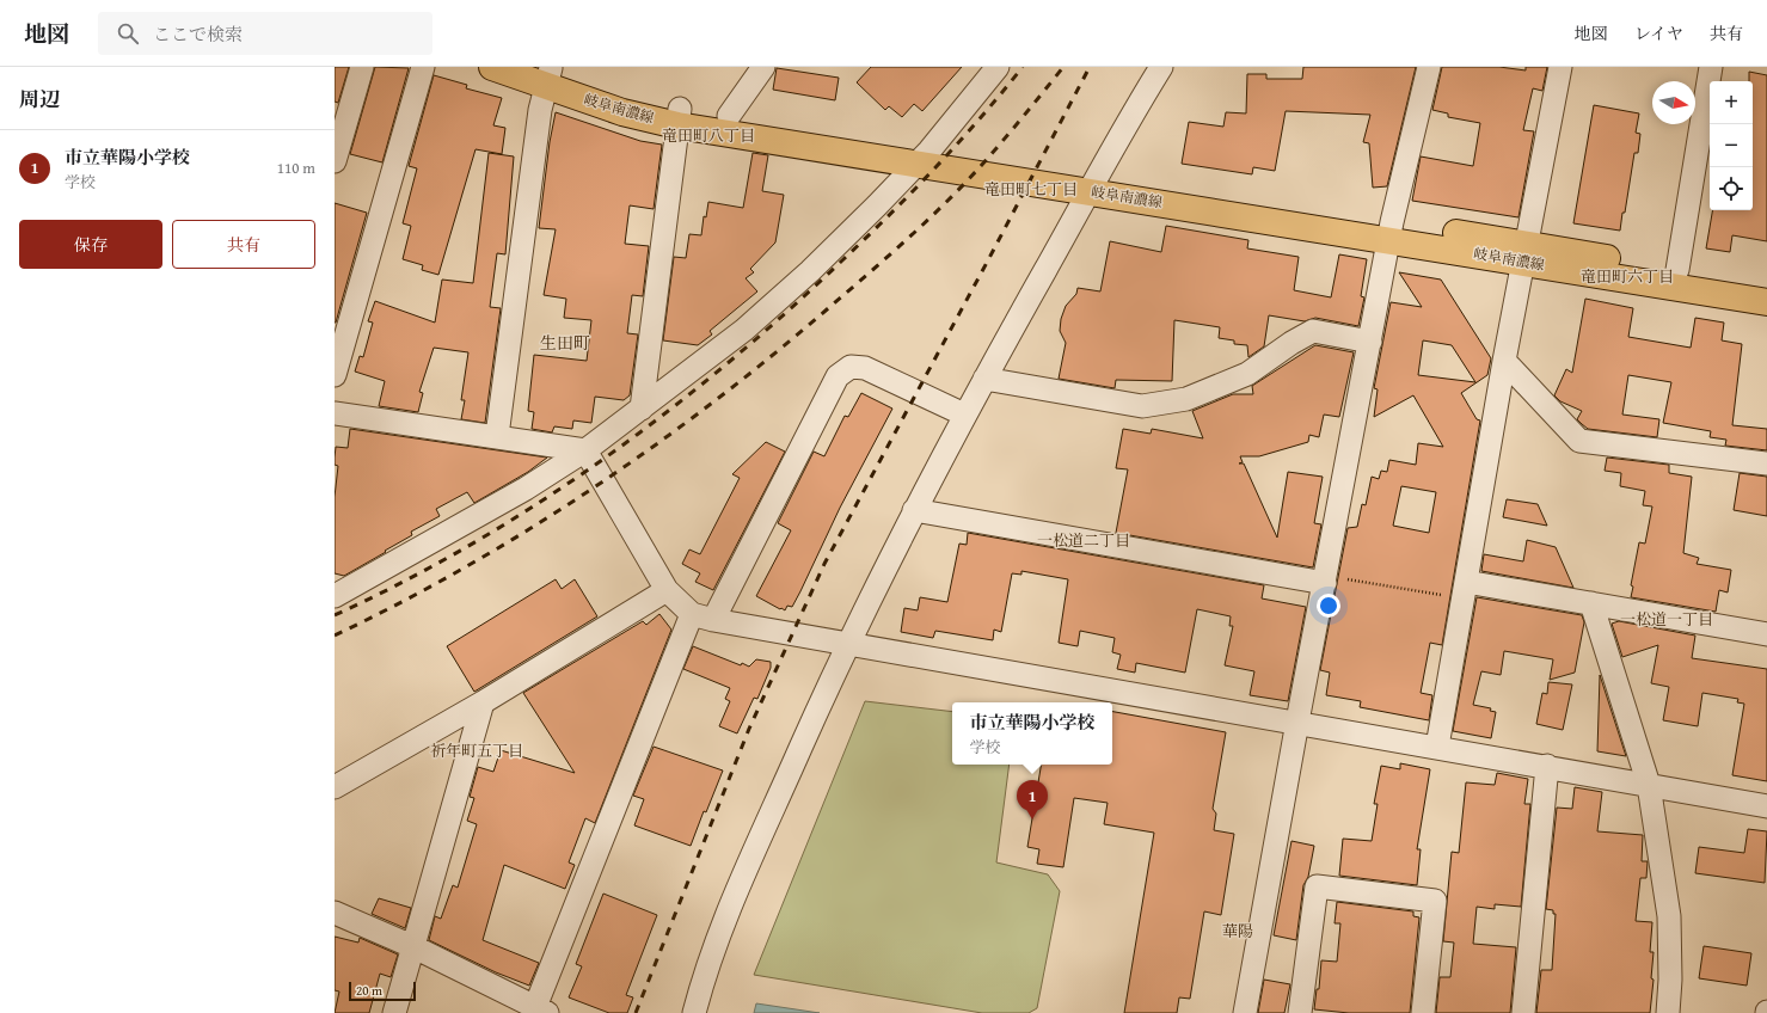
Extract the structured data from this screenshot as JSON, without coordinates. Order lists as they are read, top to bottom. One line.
{"streets":{"main road":["岐阜南濃線"]},"districts":["竜田町八丁目","竜田町七丁目","竜田町六丁目","生田町","一松道二丁目","一松道一丁目","祈年町五丁目","華陽"],"scale_bar":"20 m","north":"right","page":{"header":"地図","search":"ここで検索","nav":["地図","レイヤ","共有"],"heading":"周辺","map_buttons":["+","−"],"list":[{"mark":"1","name":"市立華陽小学校","note":"学校","value":"110 m"}],"buttons":["保存","共有"],"popup":["市立華陽小学校","学校"],"pins":"1","scale":"20 m"}}
